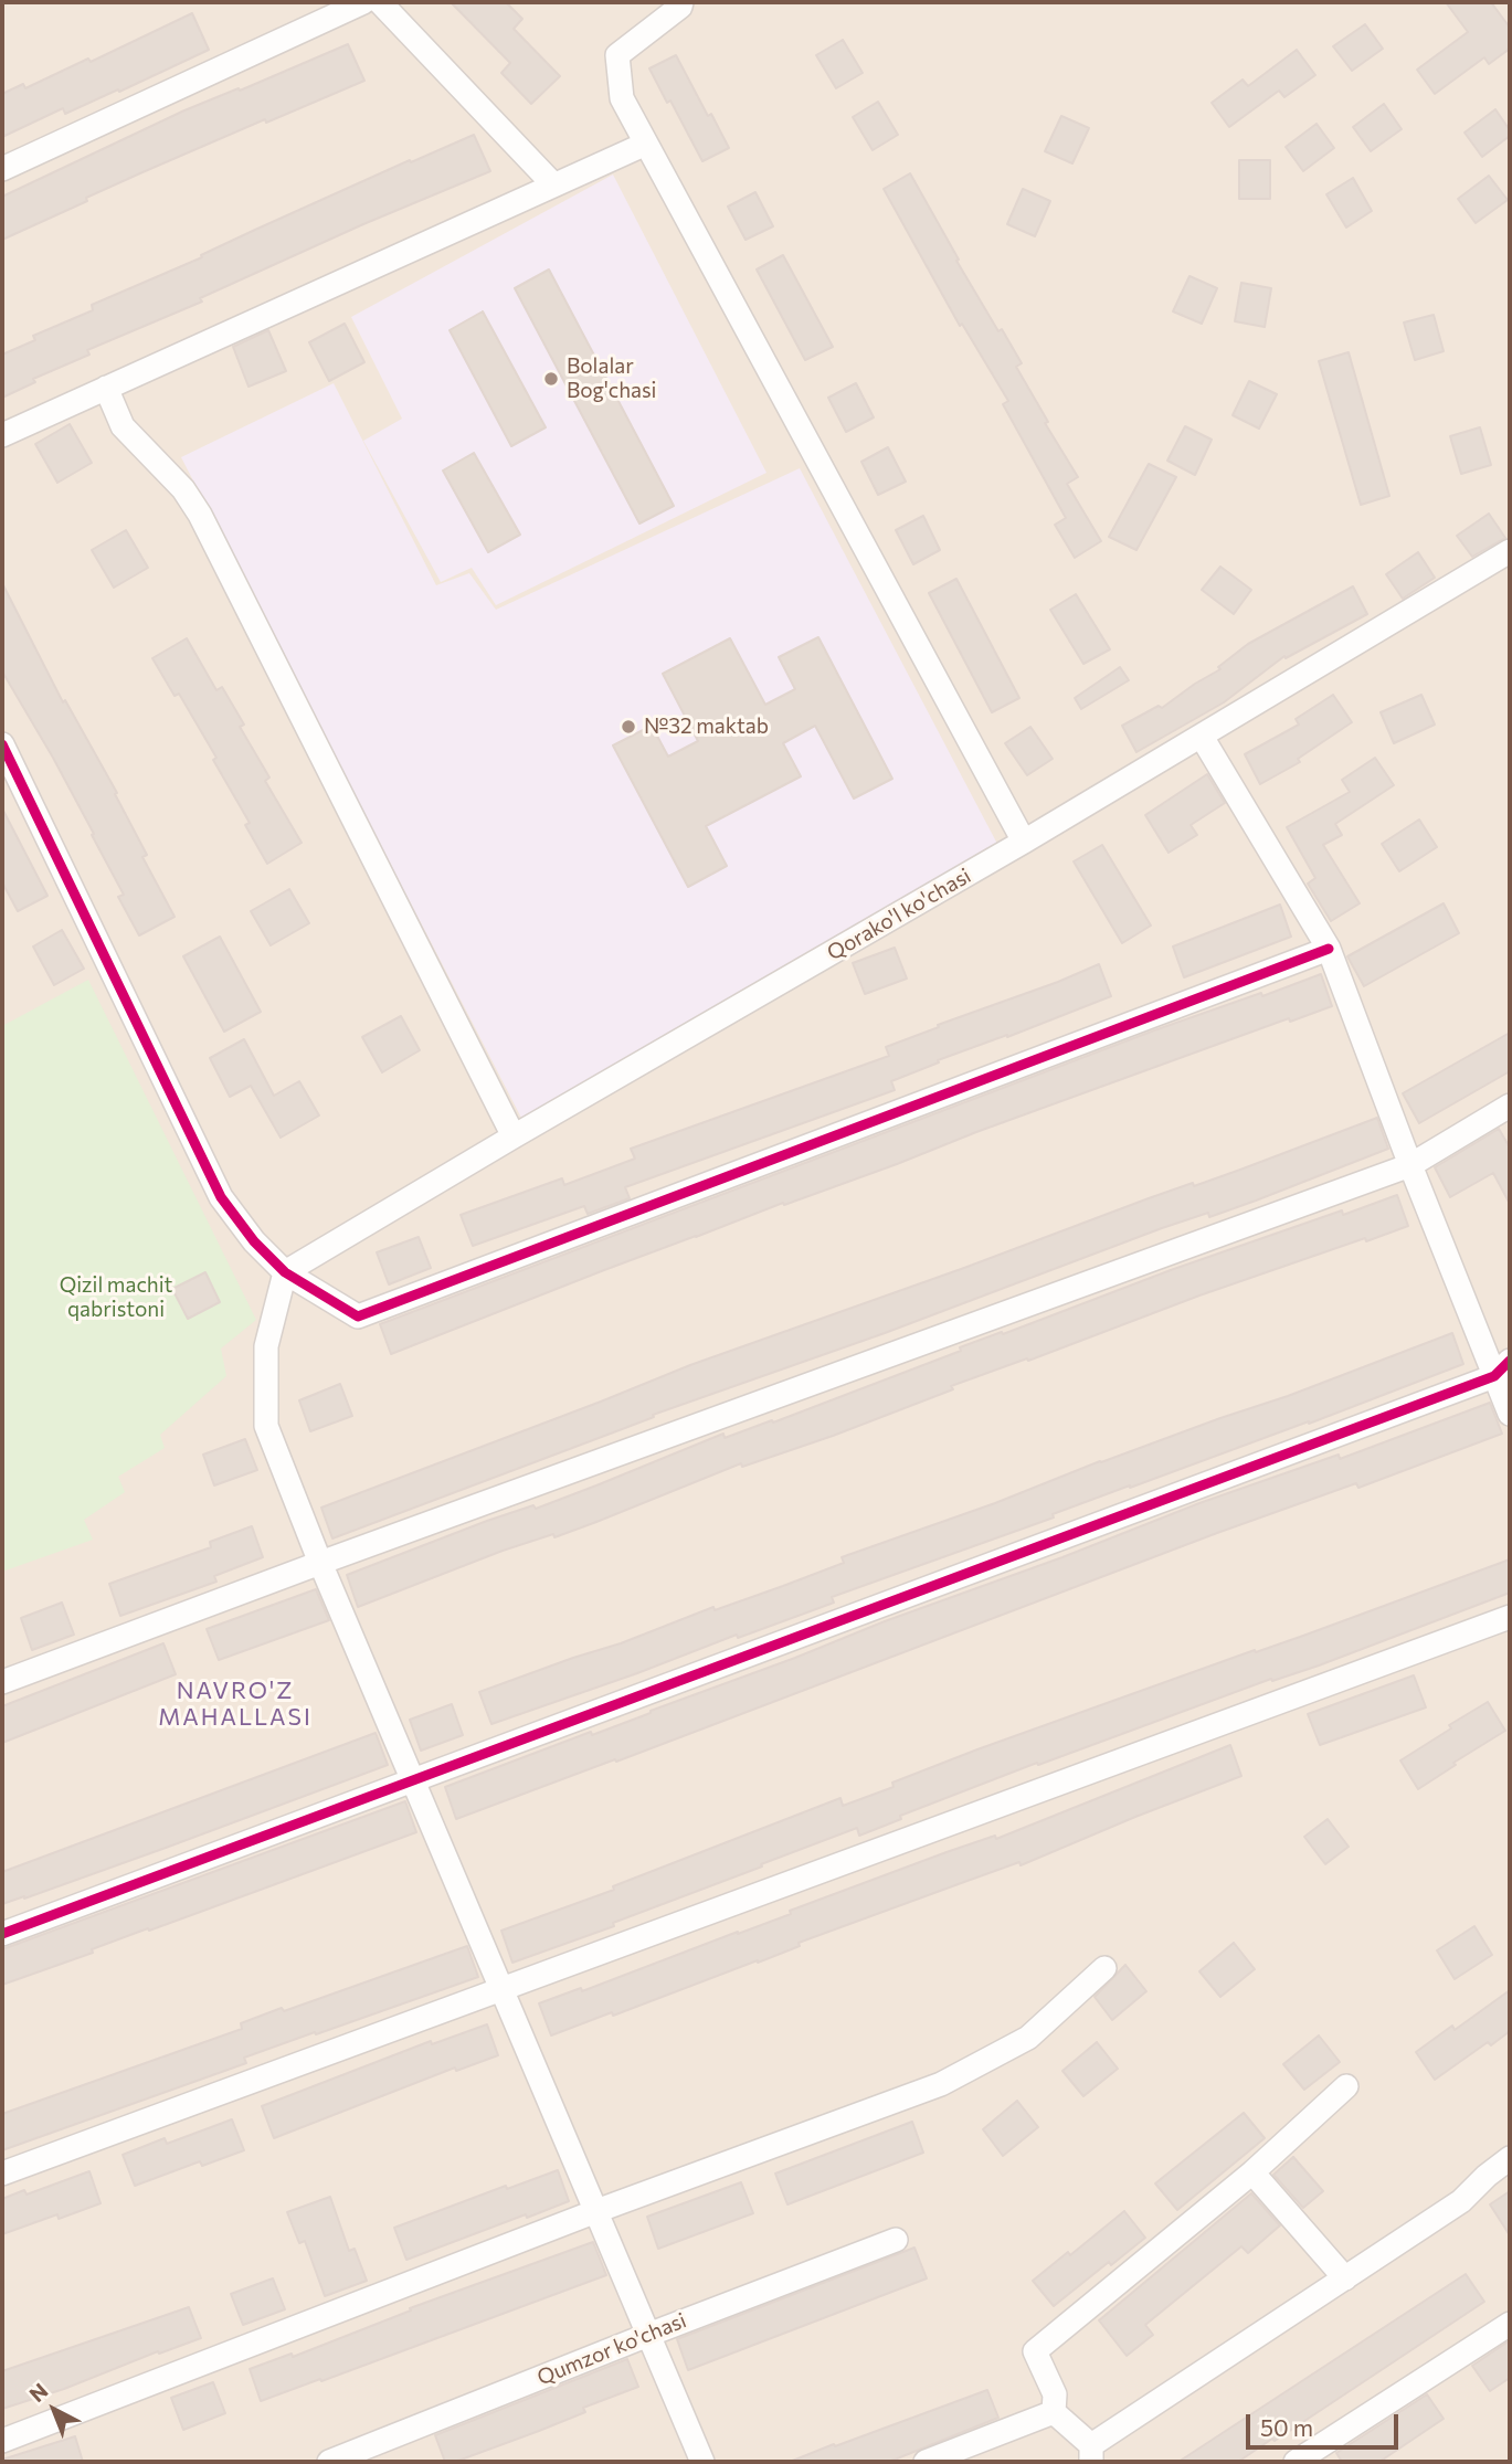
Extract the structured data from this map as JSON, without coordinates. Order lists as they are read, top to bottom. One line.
{"streets":{"street":["Qorako'l ko'chasi","Qumzor ko'chasi"]},"districts":["NAVRO'Z MAHALLASI"],"parks":["Qizil machit qabristoni"],"places":["Bolalar Bog'chasi","№32 maktab"],"scale_bar":"50 m","north":"top left"}
